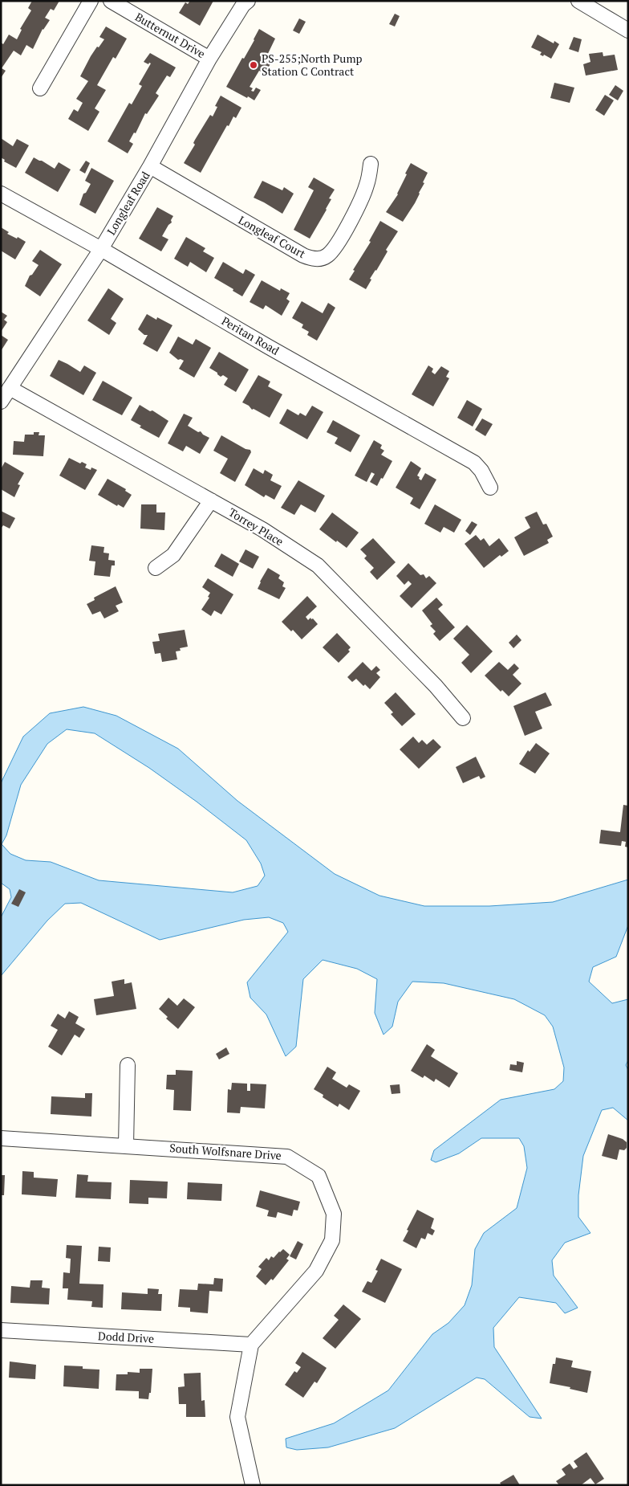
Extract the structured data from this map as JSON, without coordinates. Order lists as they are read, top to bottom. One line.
{"streets":{"street":["Butternut Drive","Longleaf Road","Longleaf Court","Peritan Road","Torrey Place","South Wolfsnare Drive","Dodd Drive"]},"crossings":[["Butternut Drive","Longleaf Road"],["Longleaf Road","Longleaf Court"],["Longleaf Road","Peritan Road"],["Longleaf Road","Torrey Place"],["South Wolfsnare Drive","Dodd Drive"]],"places":["PS-255;North Pump Station C Contract"]}
